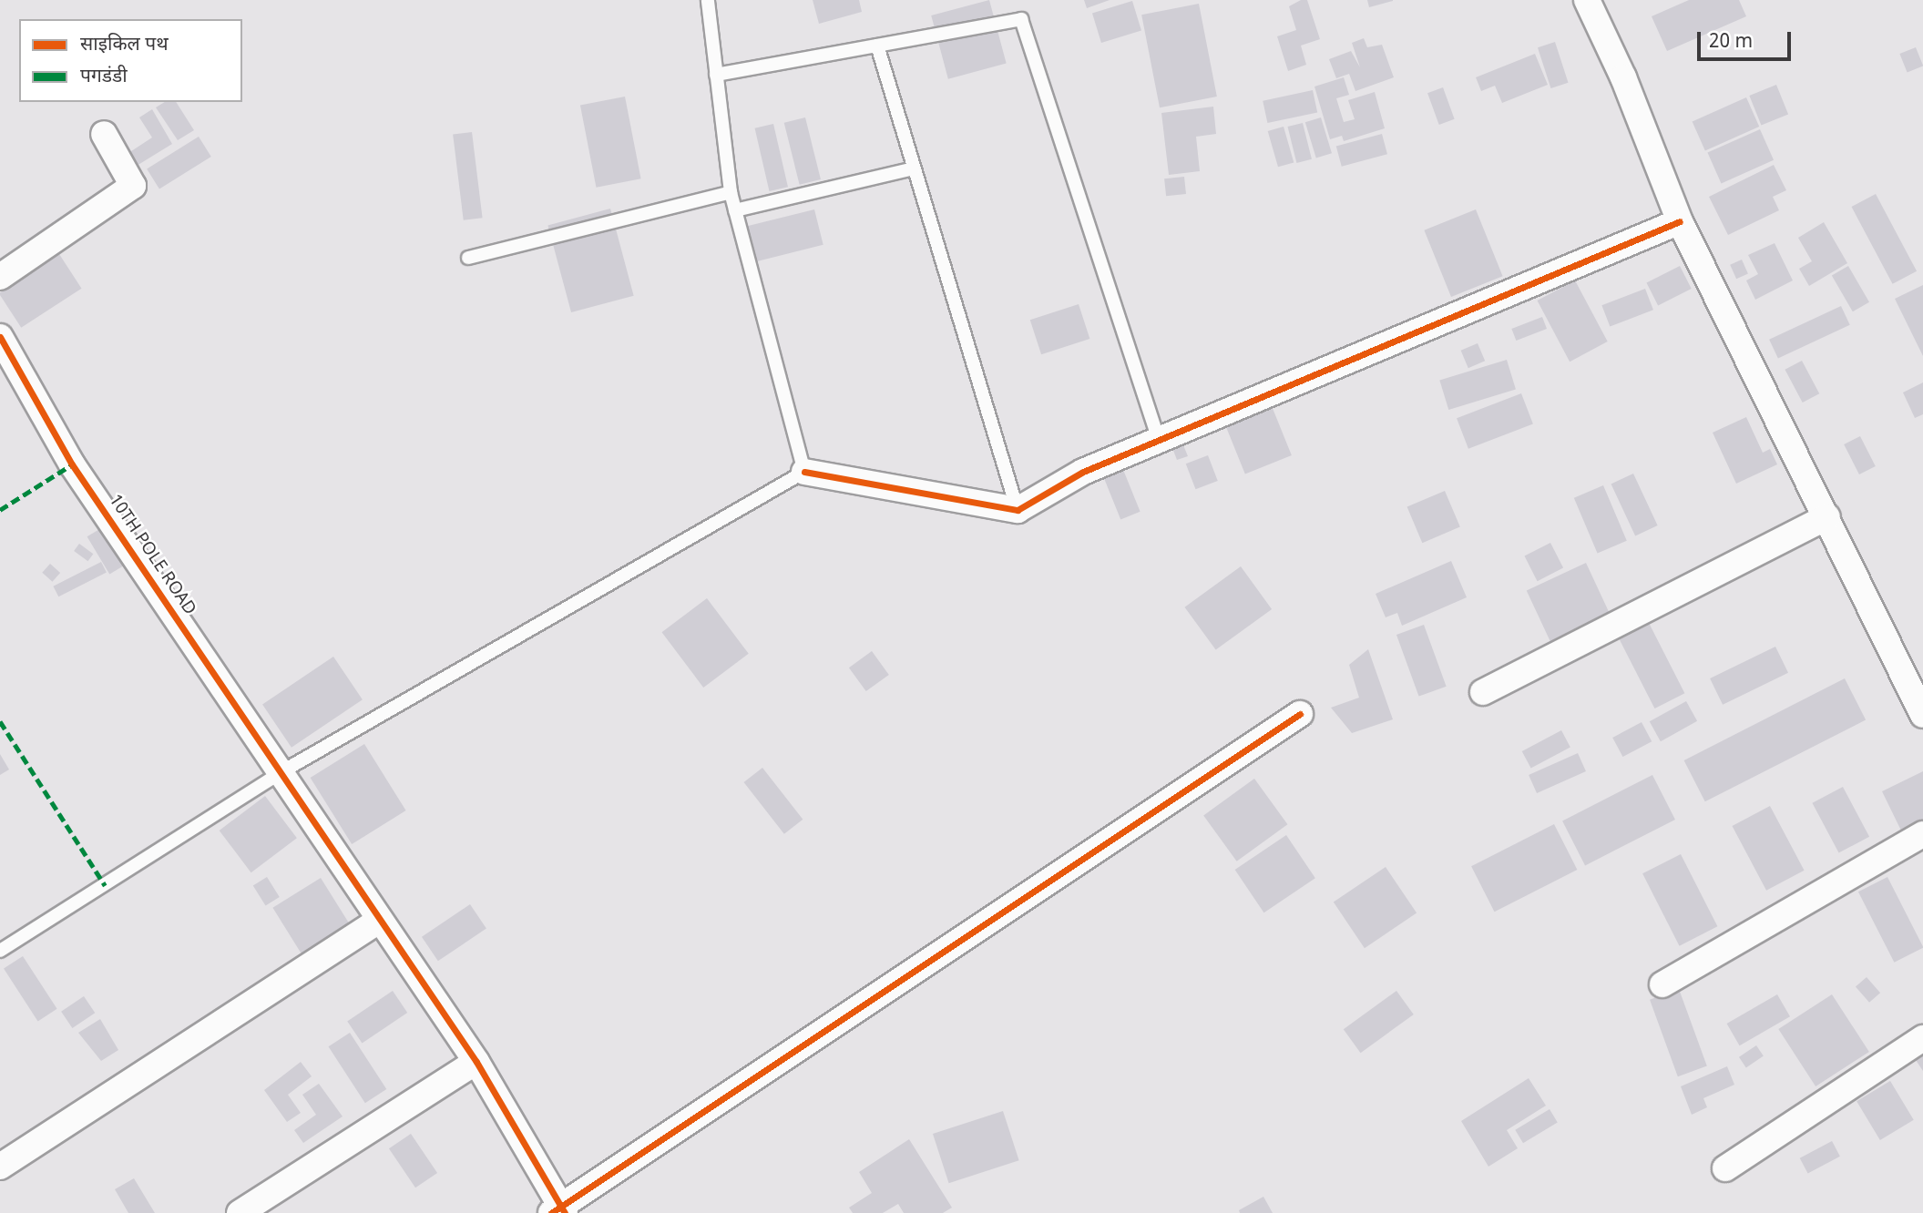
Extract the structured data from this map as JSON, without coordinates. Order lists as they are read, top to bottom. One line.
{"streets":{"street":["10TH POLE ROAD"]},"legend":["साइकिल पथ","पगडंडी"],"scale_bar":"20 m"}
